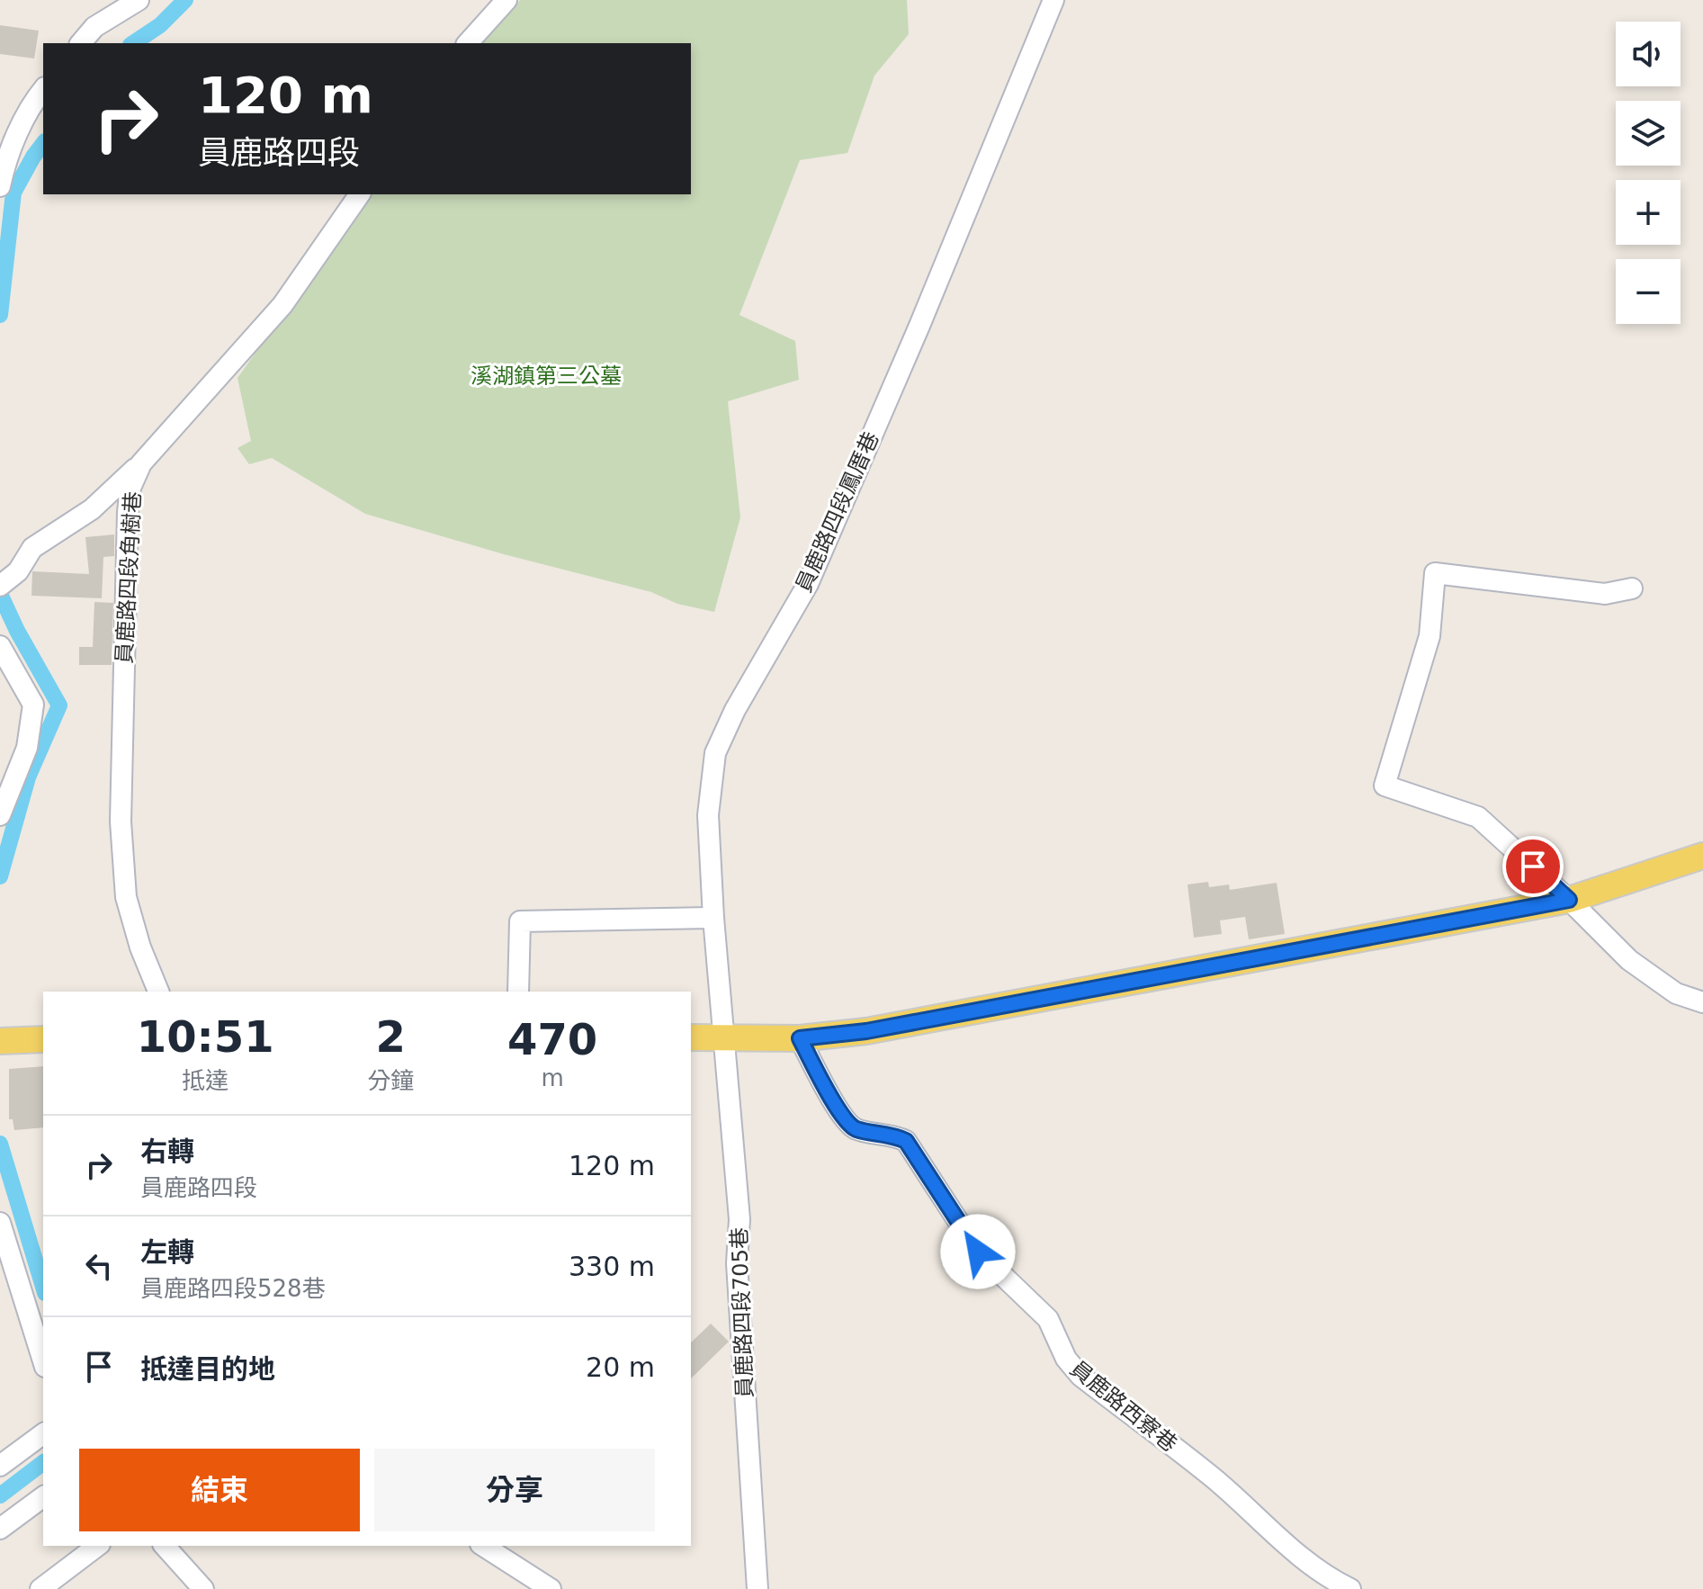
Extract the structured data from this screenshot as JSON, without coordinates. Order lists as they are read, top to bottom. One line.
{"streets":{"street":["員鹿路四段鳳厝巷","員鹿路四段角樹巷","員鹿路四段705巷","員鹿路西寮巷"]},"crossings":[["員鹿路四段鳳厝巷","員鹿路四段705巷"]],"parks":["溪湖鎮第三公墓"],"page":{"map_buttons":["+","−"],"turn":["120 m","員鹿路四段"],"eta":["10:51","抵達","2","分鐘","470","m"],"list":[{"name":"右轉","note":"員鹿路四段","value":"120 m"},{"name":"左轉","note":"員鹿路四段528巷","value":"330 m"},{"name":"抵達目的地","value":"20 m"}],"buttons":["結束","分享"]}}
